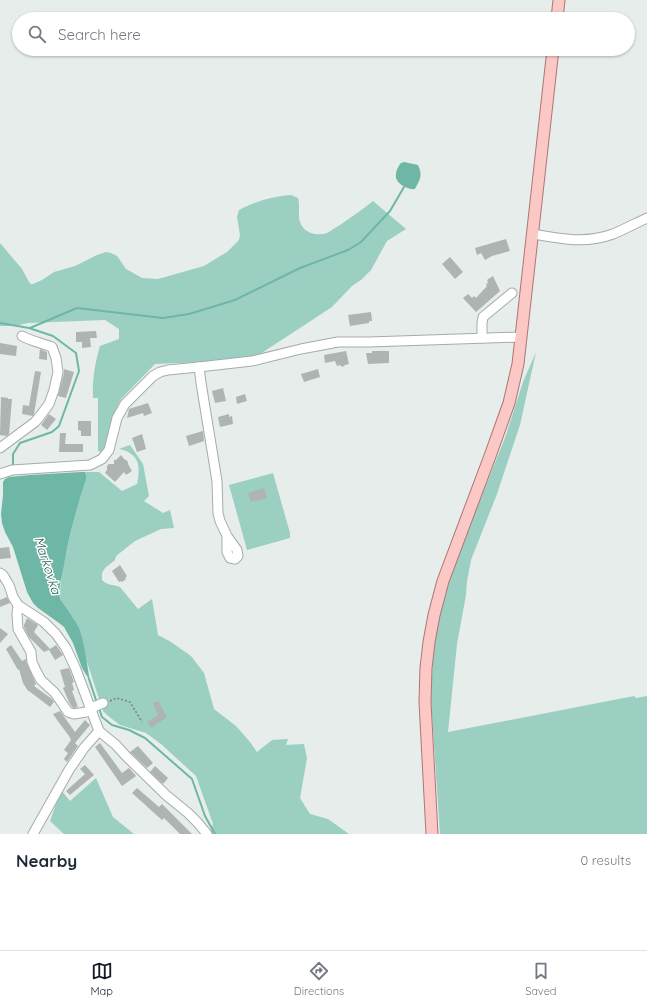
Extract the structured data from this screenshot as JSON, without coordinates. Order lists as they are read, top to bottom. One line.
{"water":["Markovka"],"page":{"search":"Search here","heading":["Nearby","0 results"],"nav":["Map","Directions","Saved"]}}
